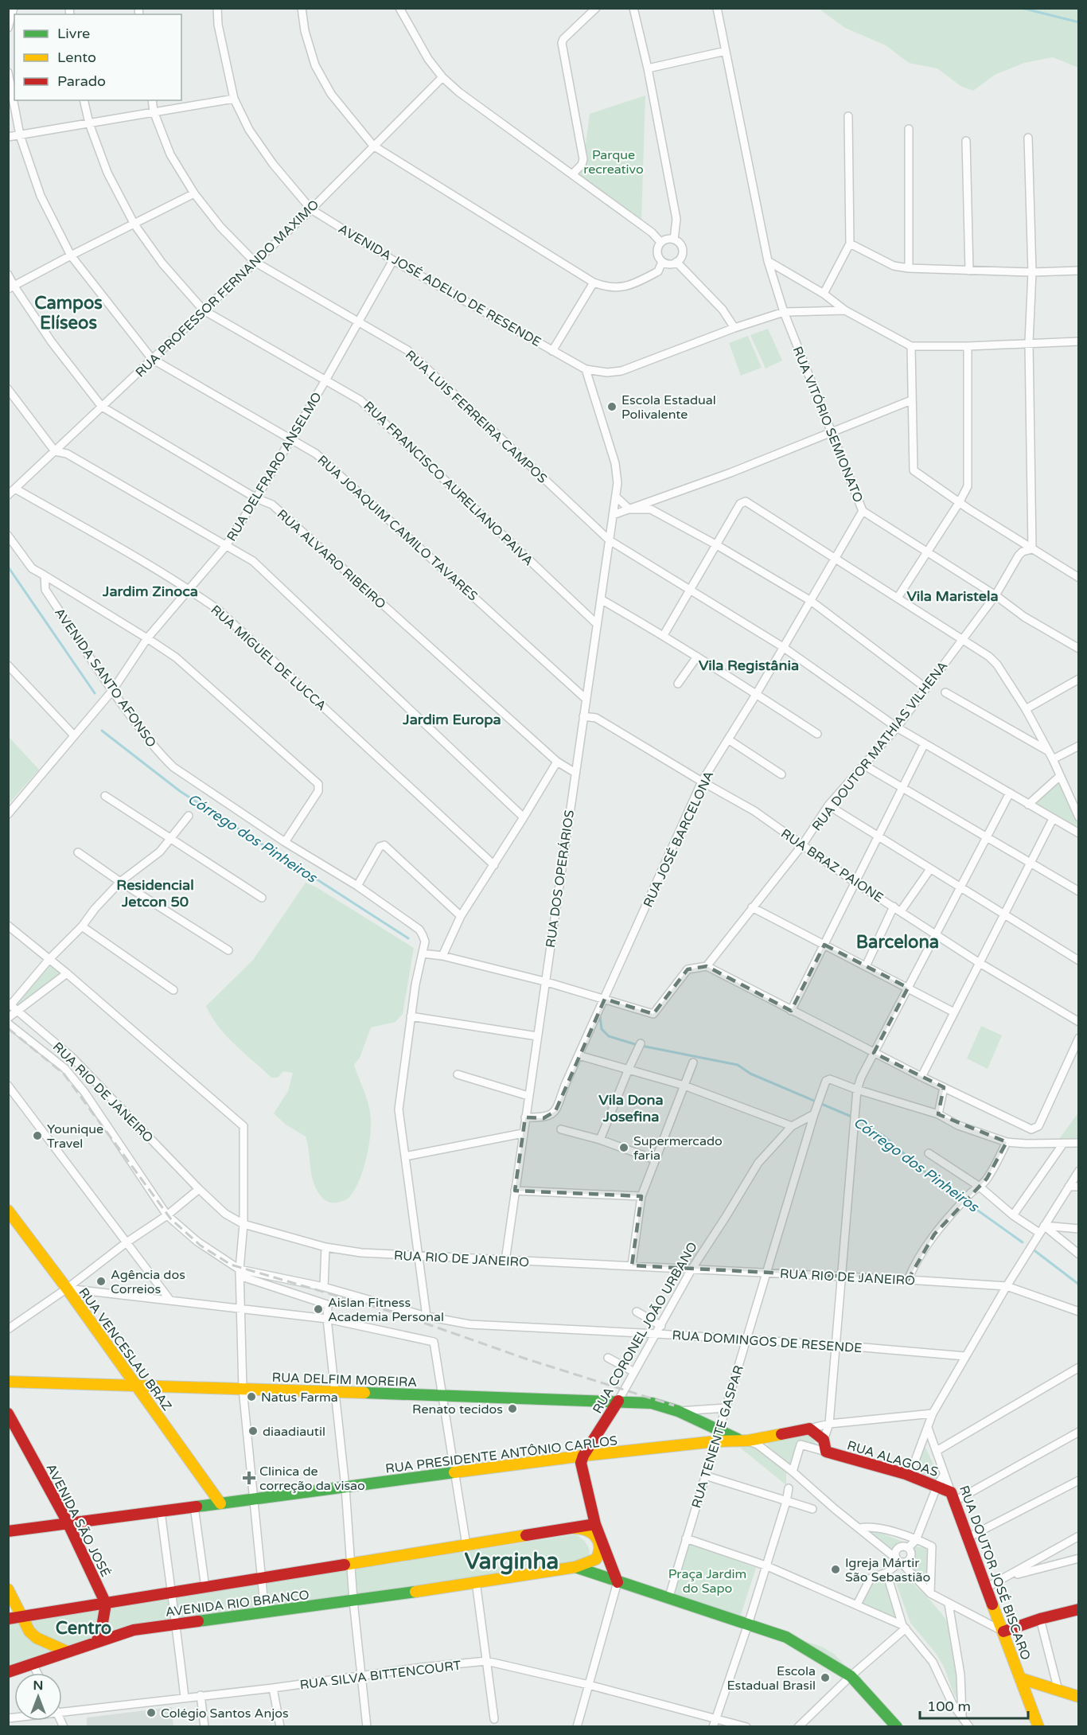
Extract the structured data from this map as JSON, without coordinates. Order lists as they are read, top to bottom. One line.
{"streets":{"main road":["RUA CORONEL JOÃO URBANO","RUA VENCESLAU BRAZ","RUA DELFIM MOREIRA","RUA PRESIDENTE ANTÔNIO CARLOS","RUA ALAGOAS","AVENIDA SÃO JOSÉ","RUA DOUTOR JOSÉ BISCARO","AVENIDA RIO BRANCO"],"street":["AVENIDA JOSÉ ADELIO DE RESENDE","RUA PROFESSOR FERNANDO MAXIMO","RUA LUIS FERREIRA CAMPOS","RUA VITÓRIO SEMIONATO","RUA DELFRARO ANSELMO","RUA FRANCISCO AURELIANO PAIVA","RUA JOAQUIM CAMILO TAVARES","RUA ALVARO RIBEIRO","RUA MIGUEL DE LUCCA","AVENIDA SANTO AFONSO","RUA DOUTOR MATHIAS VILHENA","RUA JOSÉ BARCELONA","RUA BRAZ PAIONE","RUA DOS OPERÁRIOS","RUA RIO DE JANEIRO","RUA DOMINGOS DE RESENDE","RUA TENENTE GASPAR","RUA SILVA BITTENCOURT"]},"crossings":[["AVENIDA JOSÉ ADELIO DE RESENDE","RUA PROFESSOR FERNANDO MAXIMO"],["AVENIDA JOSÉ ADELIO DE RESENDE","RUA VITÓRIO SEMIONATO"],["AVENIDA JOSÉ ADELIO DE RESENDE","RUA DELFRARO ANSELMO"],["AVENIDA JOSÉ ADELIO DE RESENDE","RUA DOS OPERÁRIOS"],["RUA PROFESSOR FERNANDO MAXIMO","RUA LUIS FERREIRA CAMPOS"],["RUA PROFESSOR FERNANDO MAXIMO","RUA FRANCISCO AURELIANO PAIVA"],["RUA PROFESSOR FERNANDO MAXIMO","RUA JOAQUIM CAMILO TAVARES"],["RUA PROFESSOR FERNANDO MAXIMO","RUA ALVARO RIBEIRO"],["RUA PROFESSOR FERNANDO MAXIMO","RUA MIGUEL DE LUCCA"],["RUA LUIS FERREIRA CAMPOS","RUA DELFRARO ANSELMO"],["RUA LUIS FERREIRA CAMPOS","RUA DOUTOR MATHIAS VILHENA"],["RUA LUIS FERREIRA CAMPOS","RUA JOSÉ BARCELONA"],["RUA LUIS FERREIRA CAMPOS","RUA DOS OPERÁRIOS"],["RUA VITÓRIO SEMIONATO","RUA DOUTOR MATHIAS VILHENA"],["RUA VITÓRIO SEMIONATO","RUA JOSÉ BARCELONA"],["RUA DELFRARO ANSELMO","RUA FRANCISCO AURELIANO PAIVA"],["RUA DELFRARO ANSELMO","RUA JOAQUIM CAMILO TAVARES"],["RUA DELFRARO ANSELMO","RUA ALVARO RIBEIRO"],["RUA DELFRARO ANSELMO","RUA MIGUEL DE LUCCA"],["RUA DELFRARO ANSELMO","AVENIDA SANTO AFONSO"],["RUA FRANCISCO AURELIANO PAIVA","RUA DOS OPERÁRIOS"],["RUA JOAQUIM CAMILO TAVARES","RUA DOS OPERÁRIOS"],["RUA ALVARO RIBEIRO","RUA DOS OPERÁRIOS"],["AVENIDA SANTO AFONSO","RUA RIO DE JANEIRO"],["AVENIDA SANTO AFONSO","RUA DOMINGOS DE RESENDE"],["RUA DOUTOR MATHIAS VILHENA","RUA BRAZ PAIONE"],["RUA JOSÉ BARCELONA","RUA BRAZ PAIONE"],["RUA JOSÉ BARCELONA","RUA DOS OPERÁRIOS"],["RUA BRAZ PAIONE","RUA DOS OPERÁRIOS"],["RUA DOS OPERÁRIOS","RUA RIO DE JANEIRO"],["RUA RIO DE JANEIRO","RUA CORONEL JOÃO URBANO"],["RUA RIO DE JANEIRO","RUA TENENTE GASPAR"],["RUA CORONEL JOÃO URBANO","RUA DOMINGOS DE RESENDE"],["RUA CORONEL JOÃO URBANO","RUA DELFIM MOREIRA"],["RUA CORONEL JOÃO URBANO","RUA TENENTE GASPAR"],["RUA CORONEL JOÃO URBANO","RUA PRESIDENTE ANTÔNIO CARLOS"],["RUA DOMINGOS DE RESENDE","RUA TENENTE GASPAR"],["RUA VENCESLAU BRAZ","RUA DELFIM MOREIRA"],["RUA VENCESLAU BRAZ","RUA PRESIDENTE ANTÔNIO CARLOS"],["RUA DELFIM MOREIRA","RUA TENENTE GASPAR"],["RUA DELFIM MOREIRA","RUA PRESIDENTE ANTÔNIO CARLOS"],["RUA TENENTE GASPAR","RUA PRESIDENTE ANTÔNIO CARLOS"],["RUA PRESIDENTE ANTÔNIO CARLOS","AVENIDA SÃO JOSÉ"],["RUA ALAGOAS","RUA DOUTOR JOSÉ BISCARO"],["AVENIDA SÃO JOSÉ","AVENIDA RIO BRANCO"]],"districts":["Campos Elíseos","Jardim Zinoca","Vila Maristela","Vila Registânia","Jardim Europa","Residencial Jetcon 50","Barcelona","Vila Dona Josefina","Varginha","Centro"],"water":["Córrego dos Pinheiros"],"parks":["Parque recreativo","Praça Jardim do Sapo"],"places":{"other":["Escola Estadual Polivalente","Younique Travel","Supermercado faria","Agência dos Correios","Aislan Fitness Academia Personal","Natus Farma","Renato tecidos","diaadiautil","Igreja Mártir São Sebastião","Escola Estadual Brasil","Colégio Santos Anjos"],"health":["Clinica de correção da visao"]},"legend":["Livre","Lento","Parado"],"scale_bar":"100 m","north":"top"}
